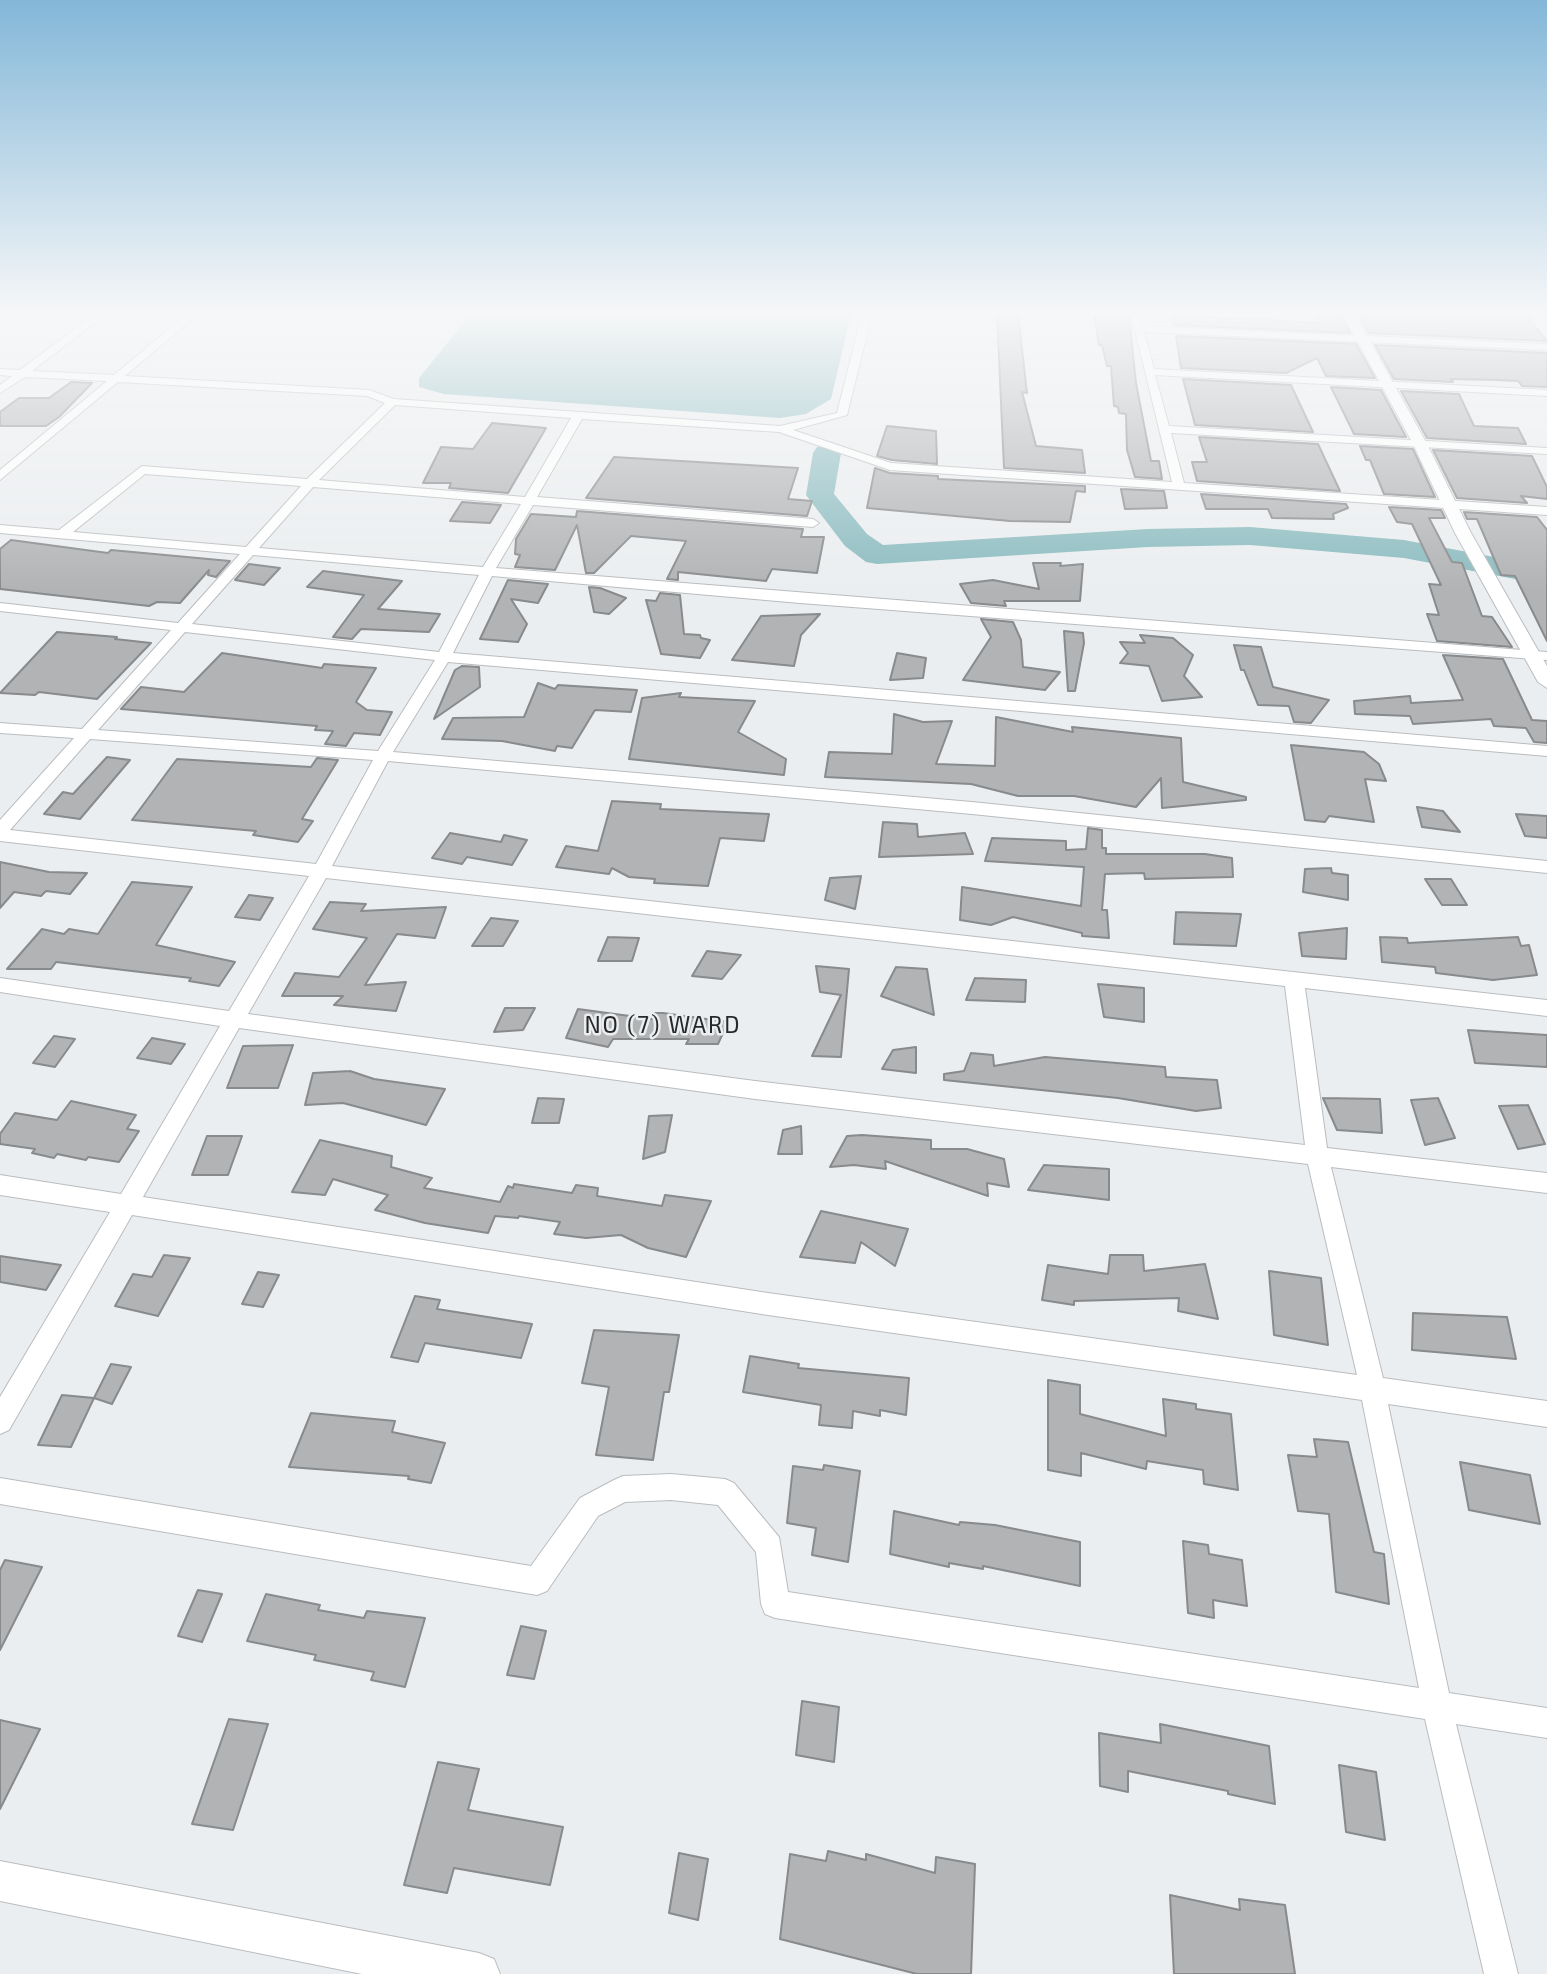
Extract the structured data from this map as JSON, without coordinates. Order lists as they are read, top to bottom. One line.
{"districts":["NO (7) WARD"]}
